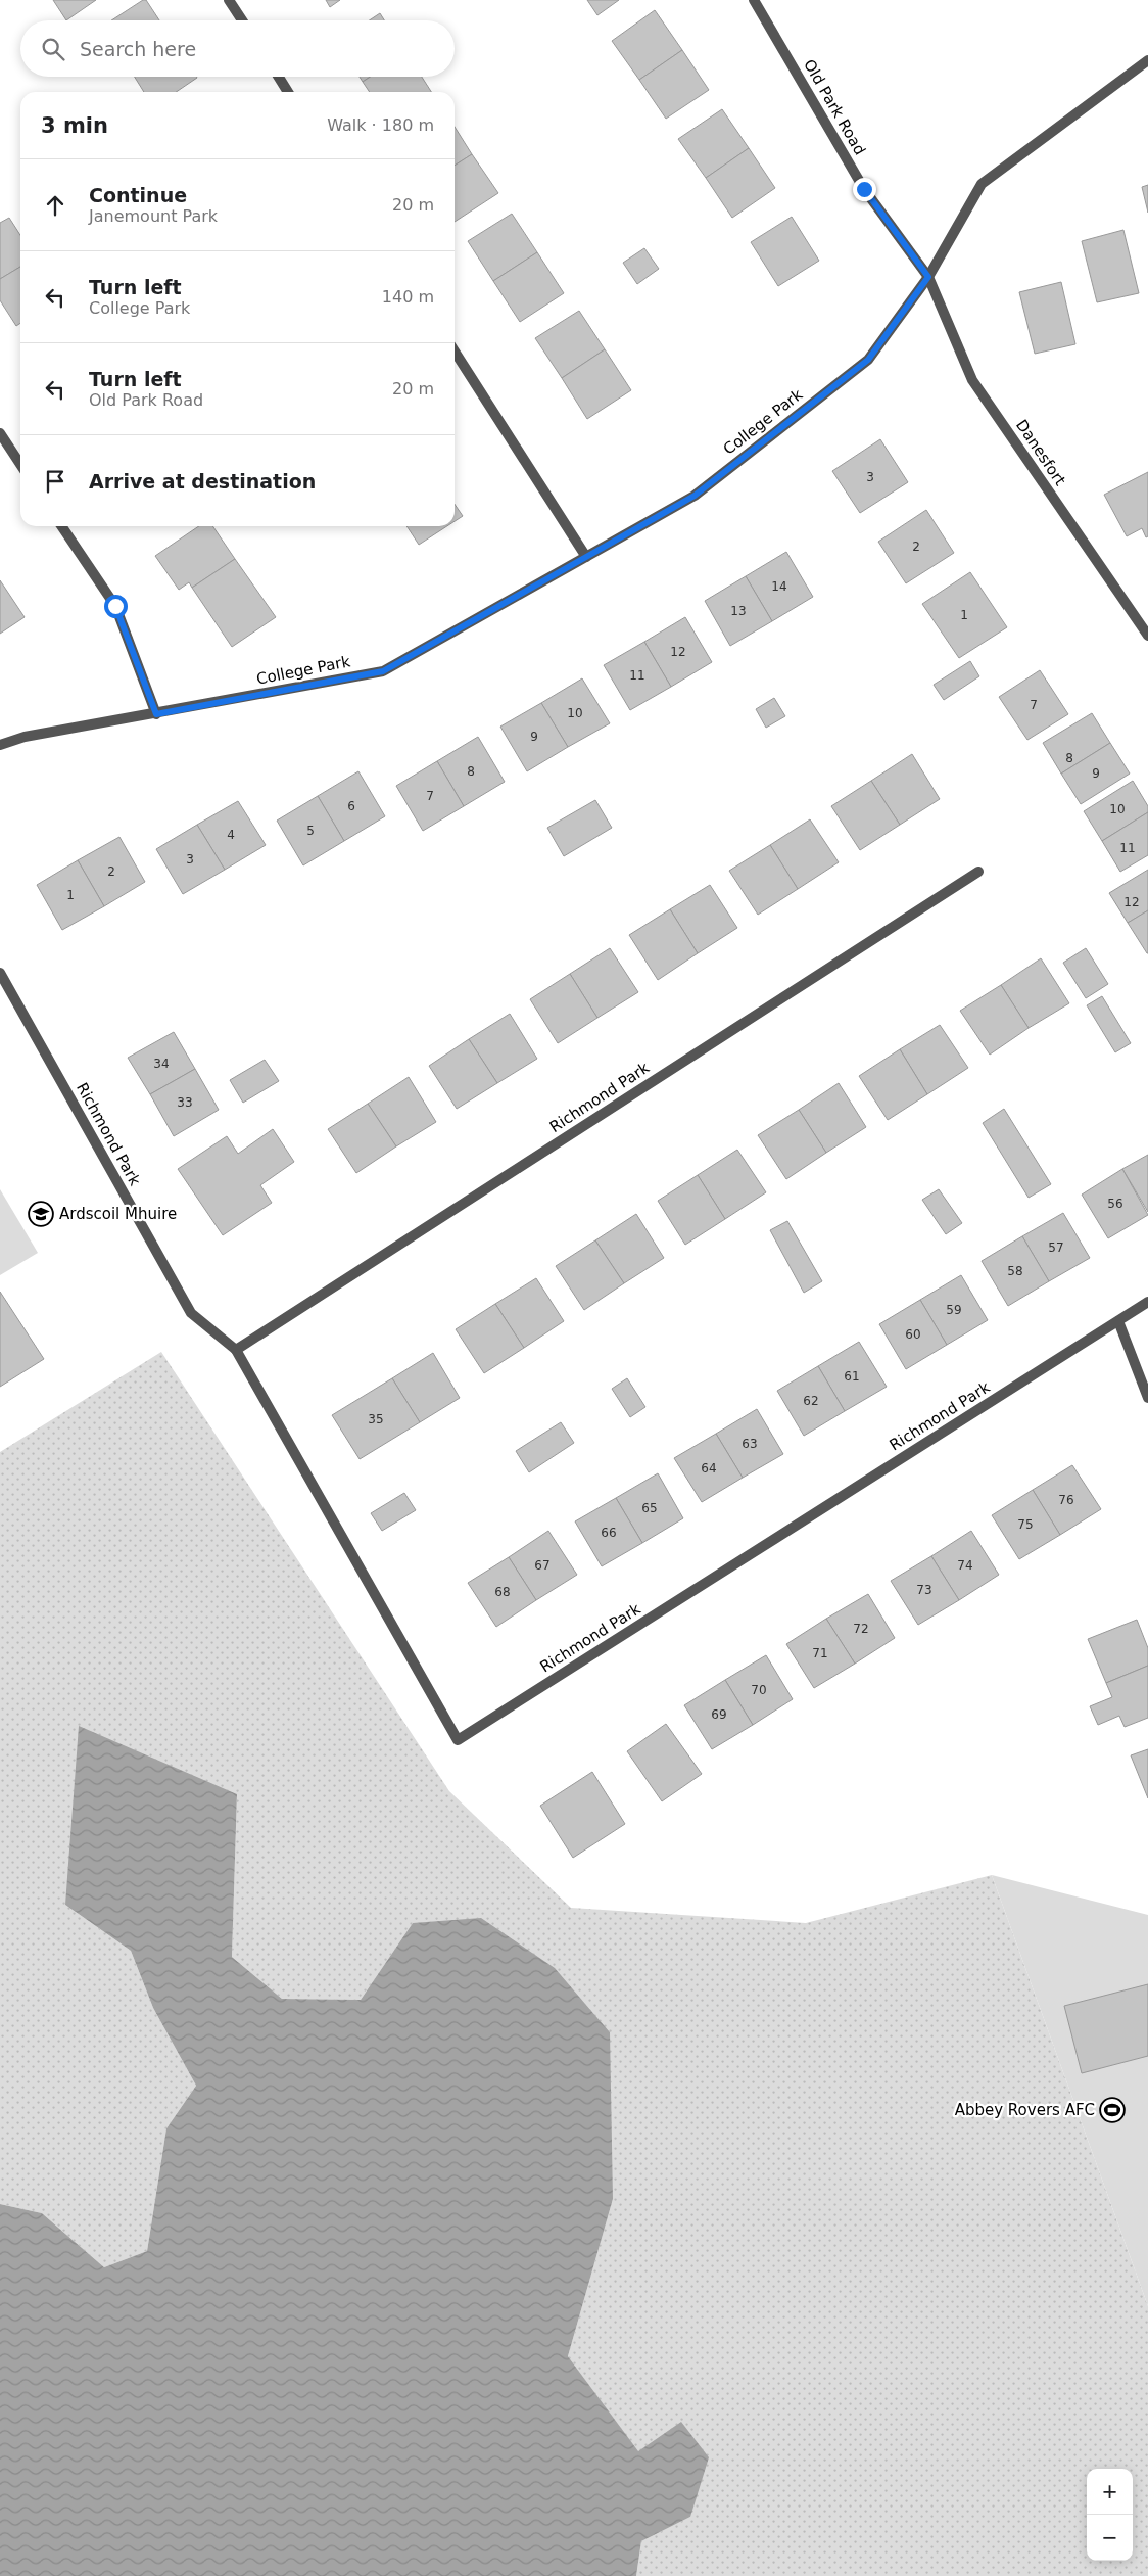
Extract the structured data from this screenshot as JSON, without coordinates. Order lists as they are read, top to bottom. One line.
{"streets":{"street":["Old Park Road","College Park","Danesfort","Richmond Park"]},"crossings":[["Old Park Road","College Park"],["Old Park Road","Danesfort"],["College Park","Danesfort"]],"places":{"school or university":["Ardscoil Mhuire"],"sports":["Abbey Rovers AFC"]},"house_numbers":["3","2","14","13","1","12","11","7","10","9","8","8","9","7","6","10","5","4","11","3","2","1","12","34","33","56","57","58","59","60","61","62","35","63","64","76","65","75","66","67","74","73","68","72","71","70","69"],"page":{"search":"Search here","heading":["3 min","Walk · 180 m"],"list":[["Continue","Janemount Park","20 m"],["Turn left","College Park","140 m"],["Turn left","Old Park Road","20 m"],"Arrive at destination"],"map_buttons":["+","−"]}}
